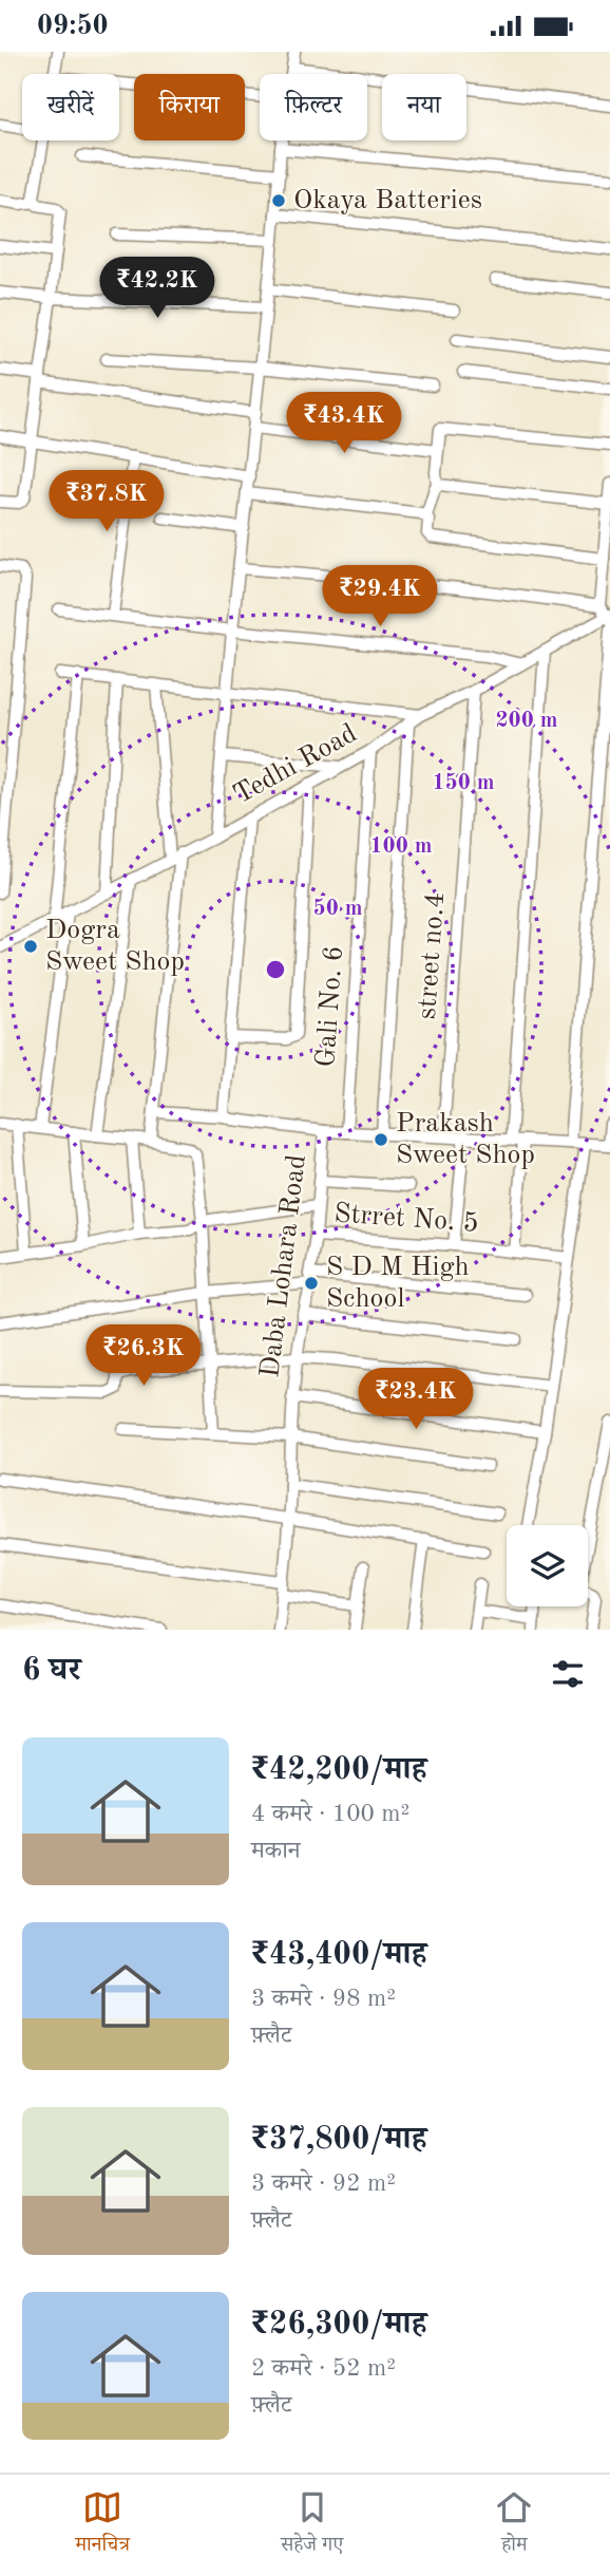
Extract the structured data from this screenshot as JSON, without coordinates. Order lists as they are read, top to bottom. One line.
{"streets":{"street":["Tedhi Road","street no.4","Gali No. 6","Strret No. 5","Daba Lohara Road"]},"crossings":[["Tedhi Road","street no.4"],["Tedhi Road","Gali No. 6"],["Strret No. 5","Daba Lohara Road"]],"places":["Okaya Batteries","Dogra Sweet Shop","Prakash Sweet Shop","S D M High School"],"page":{"status":"09:50","chip":["खरीदें","किराया","फ़िल्टर","नया"],"price":["₹42.2K","₹43.4K","₹37.8K","₹29.4K","₹26.3K","₹23.4K"],"heading":"6 घर","list":[{"name":"₹42,200/माह","note":"4 कमरे · 100 m² · मकान"},{"name":"₹43,400/माह","note":"3 कमरे · 98 m² · फ़्लैट"},{"name":"₹37,800/माह","note":"3 कमरे · 92 m² · फ़्लैट"},{"name":"₹26,300/माह","note":"2 कमरे · 52 m² · फ़्लैट"}],"tabs":["मानचित्र","सहेजे गए","होम"]},"rings":["200 m","150 m","100 m","50 m"]}
